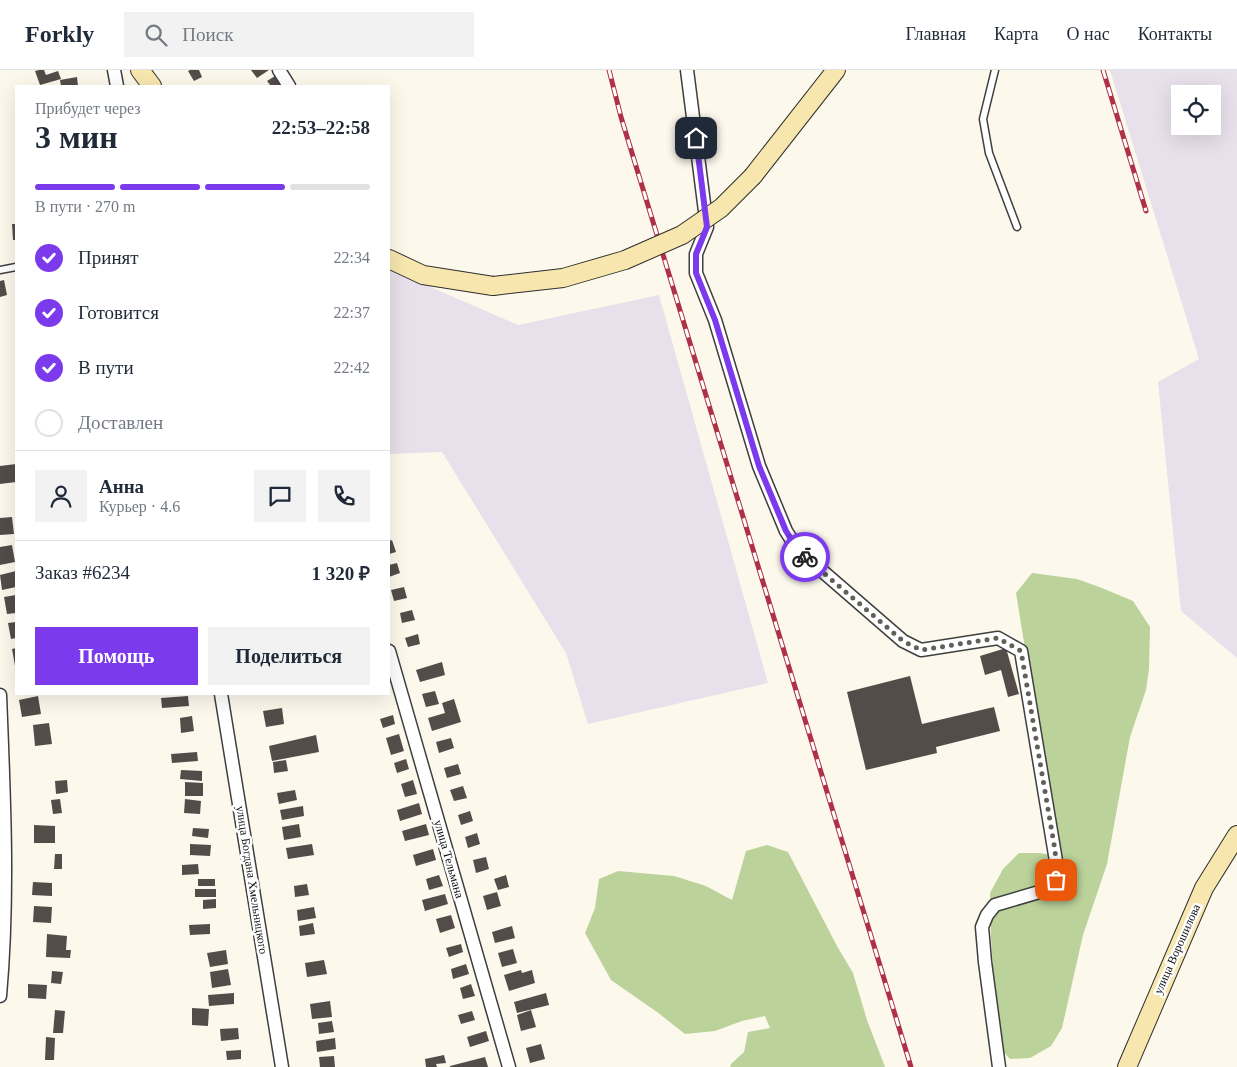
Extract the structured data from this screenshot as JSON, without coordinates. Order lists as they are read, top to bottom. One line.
{"streets":{"street":["улица Тельмана","улица Богдана Хмельницкого","улица Ворошилова"]},"page":{"header":"Forkly","search":"Поиск","nav":["Главная","Карта","О нас","Контакты"],"heading":["3 мин","Прибудет через","22:53–22:58"],"panel":["Анна","Курьер · 4.6","Заказ #6234","1 320 ₽"],"bar":"В пути · 270 m","list":[["Принят","22:34"],["Готовится","22:37"],["В пути","22:42"],"Доставлен"],"buttons":["Помощь","Поделиться"]}}
